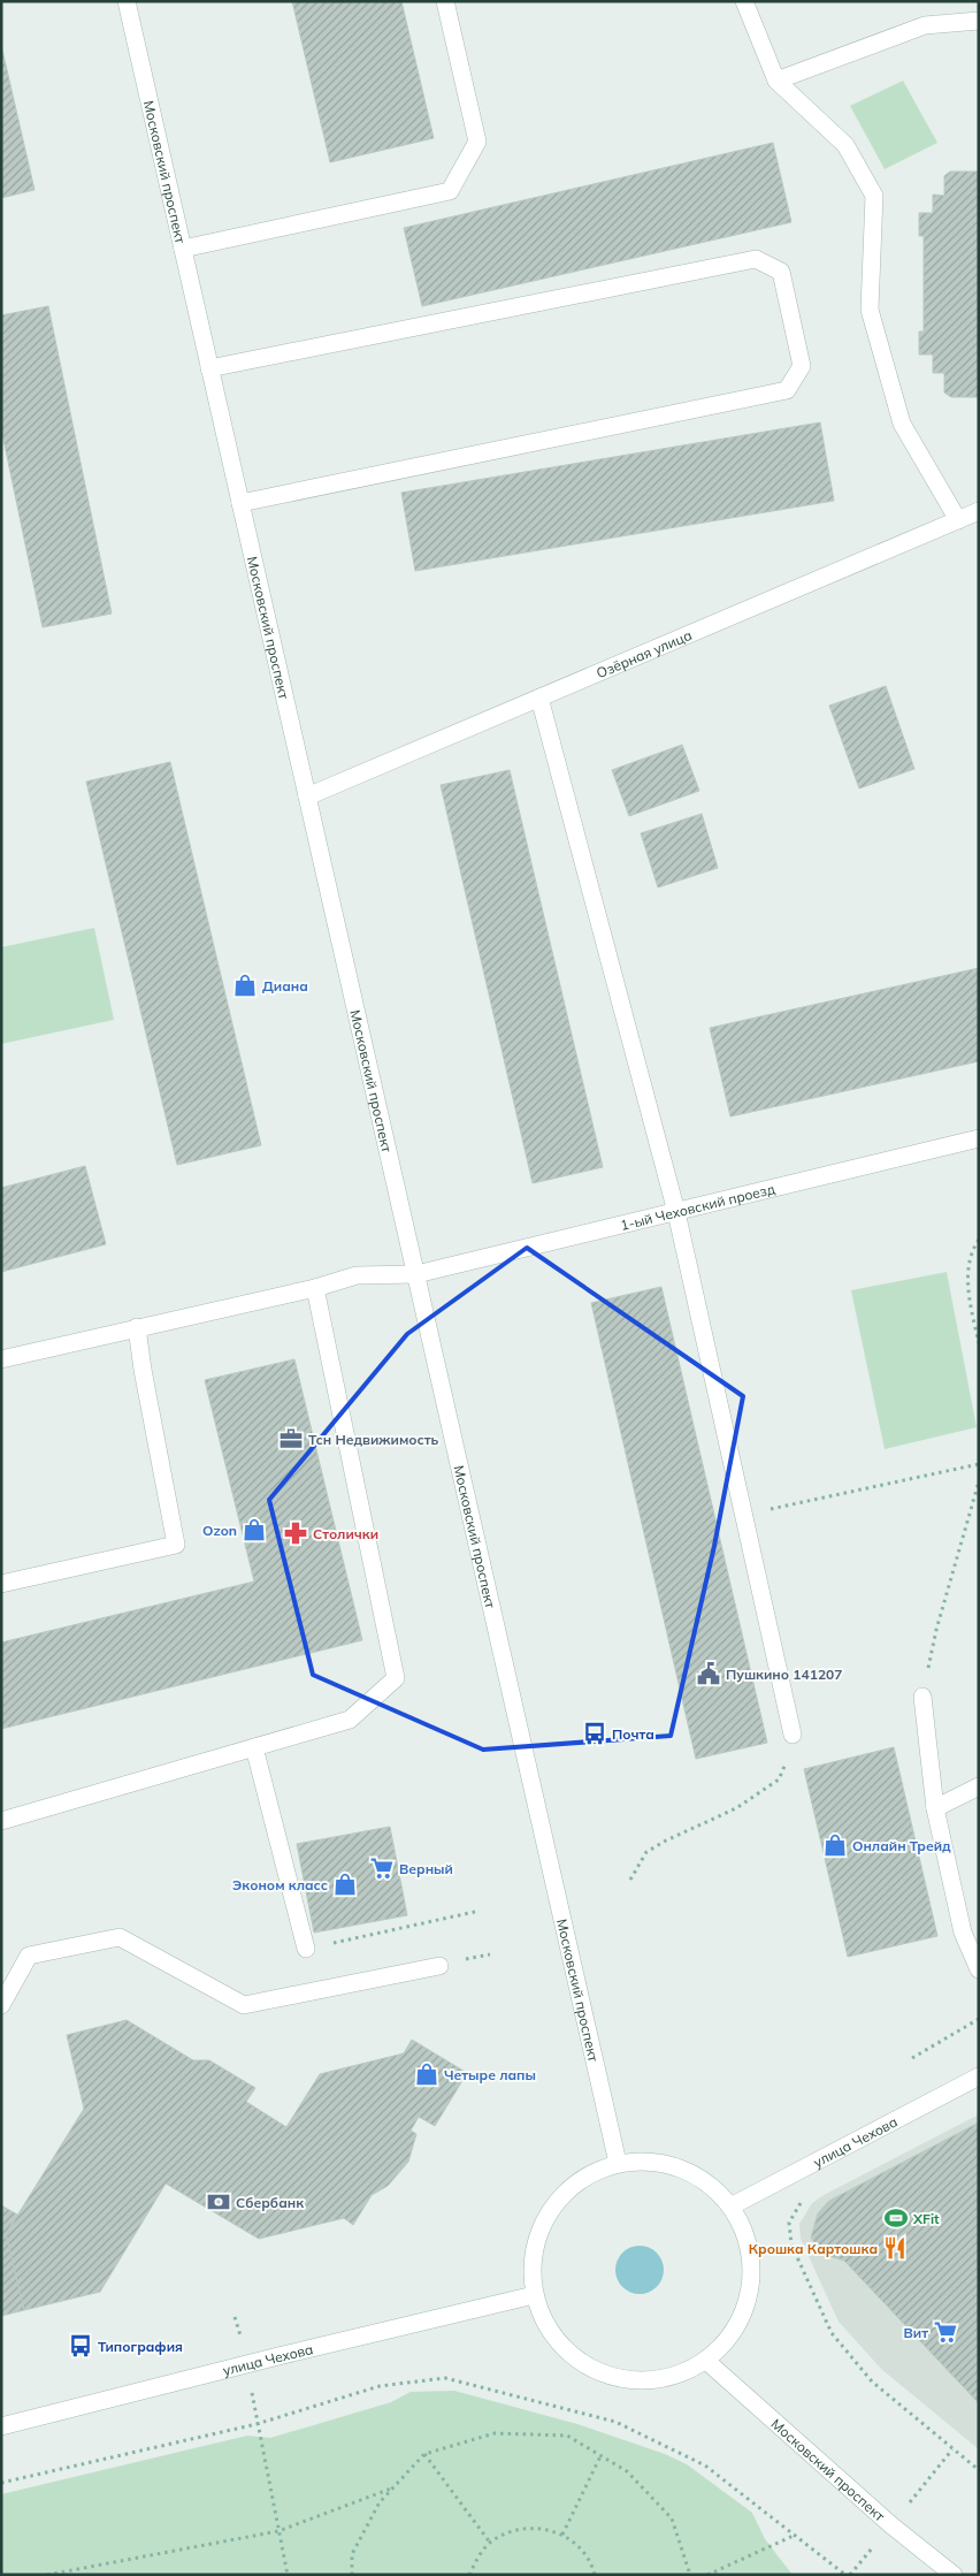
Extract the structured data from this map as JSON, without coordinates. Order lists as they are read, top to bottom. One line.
{"streets":{"main road":["Московский проспект","Озёрная улица","1-ый Чеховский проезд","улица Чехова"]},"crossings":[["Московский проспект","Озёрная улица"],["Московский проспект","1-ый Чеховский проезд"]],"places":{"shop":["Диана","Ozon","Онлайн Трейд","Эконом класс","Четыре лапы"],"office":["Тсн Недвижимость"],"pharmacy":["Столички"],"public building":["Пушкино 141207"],"bus stop":["Почта","Типография"],"supermarket":["Верный","Вит"],"bank":["Сбербанк"],"sports":["XFit"],"restaurant":["Крошка Картошка"]}}
